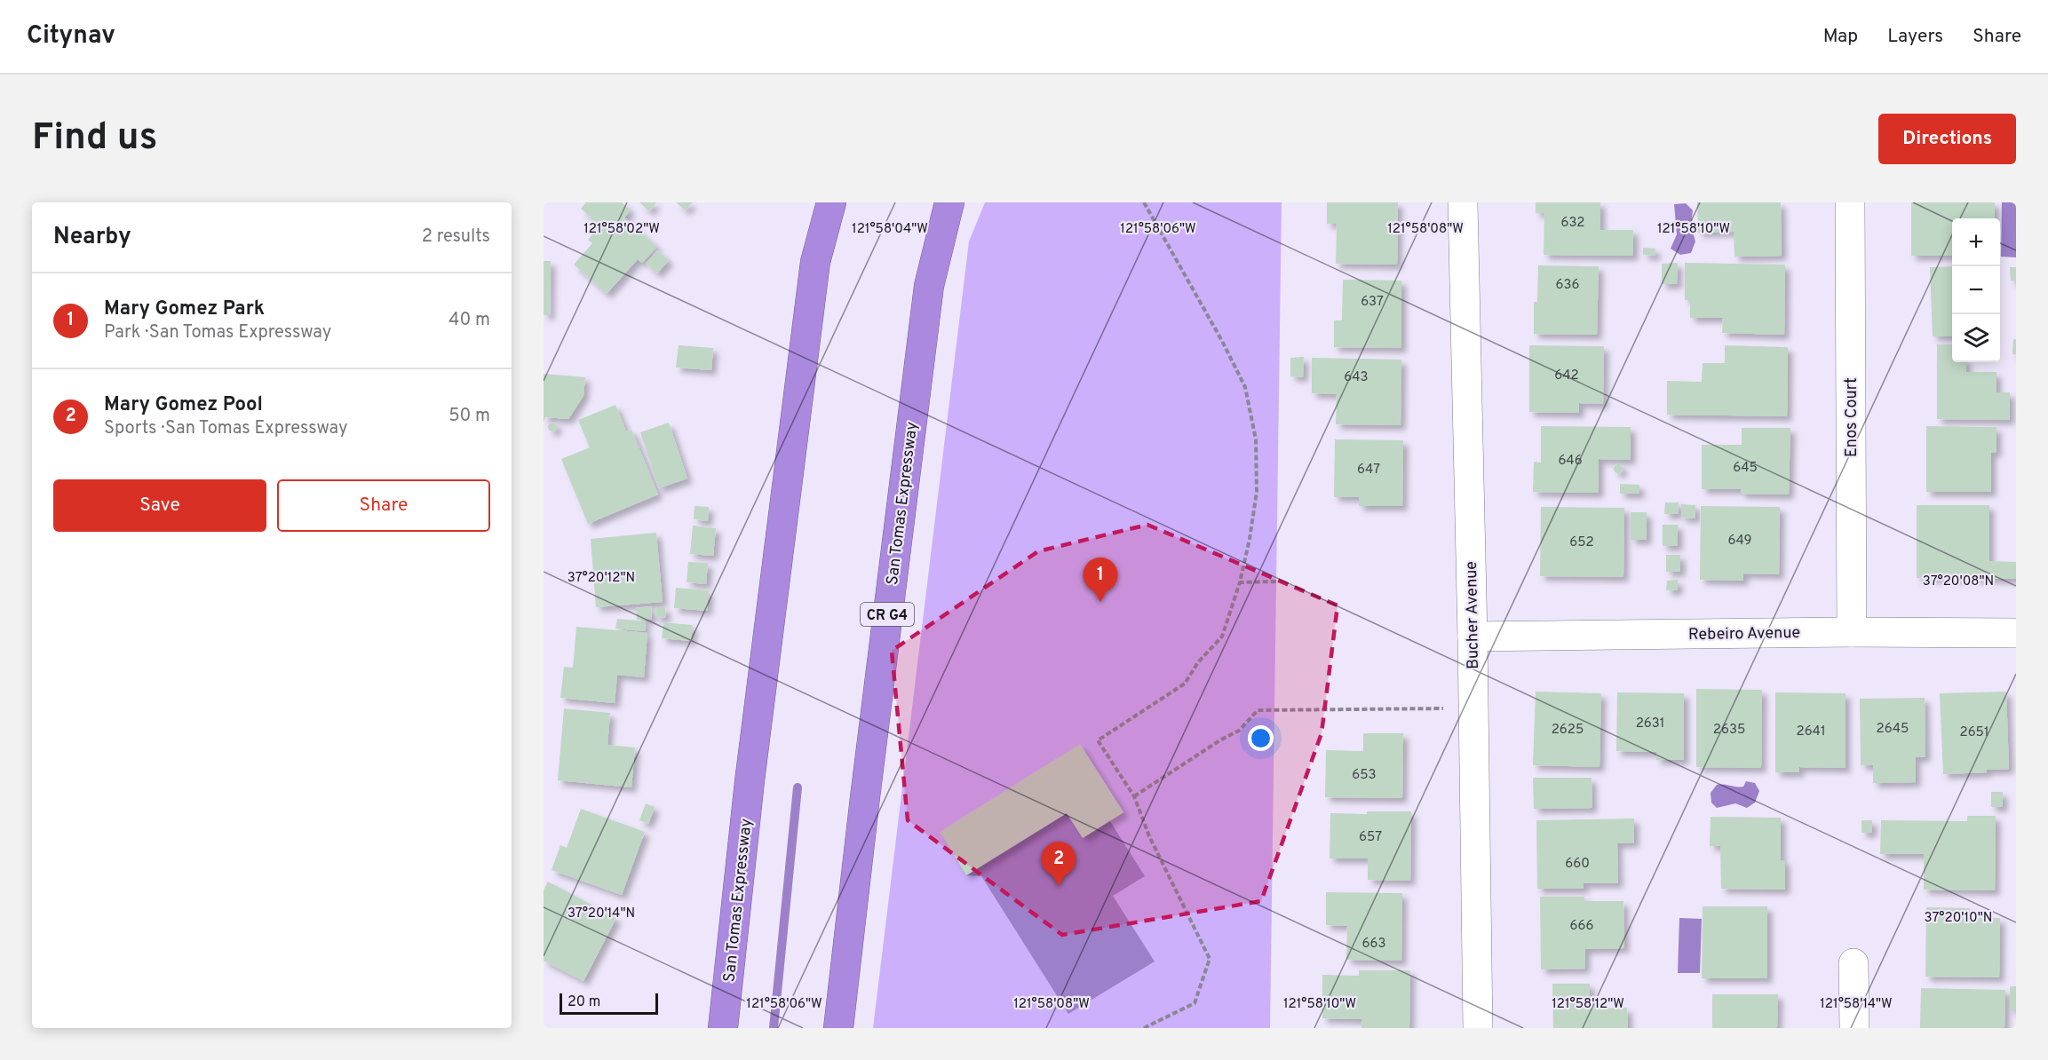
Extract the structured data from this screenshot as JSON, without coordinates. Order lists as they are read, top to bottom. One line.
{"streets":{"highway":["San Tomas Expressway","CR G4"],"street":["Enos Court","Bucher Avenue","Rebeiro Avenue"]},"crossings":[["Enos Court","Rebeiro Avenue"],["Bucher Avenue","Rebeiro Avenue"]],"house_numbers":["632","636","637","642","643","646","645","647","649","652","2631","2645","2625","2635","2641","2651","653","657","660","666","663"],"scale_bar":"20 m","page":{"header":"Citynav","nav":["Map","Layers","Share"],"buttons":["Directions",["Save","Share"]],"title":"Find us","heading":["Nearby","2 results"],"map_buttons":["+","−"],"list":[{"mark":"1","name":"Mary Gomez Park","note":"Park · San Tomas Expressway","value":"40 m"},{"mark":"2","name":"Mary Gomez Pool","note":"Sports · San Tomas Expressway","value":"50 m"}],"pins":["1","2"],"scale":"20 m"},"coordinates":["121°58'02\"W","121°58'06\"W","121°58'08\"W","121°58'10\"W","121°58'04\"W","37°20'12\"N","37°20'08\"N","37°20'14\"N","37°20'10\"N","121°58'12\"W","121°58'14\"W"]}
